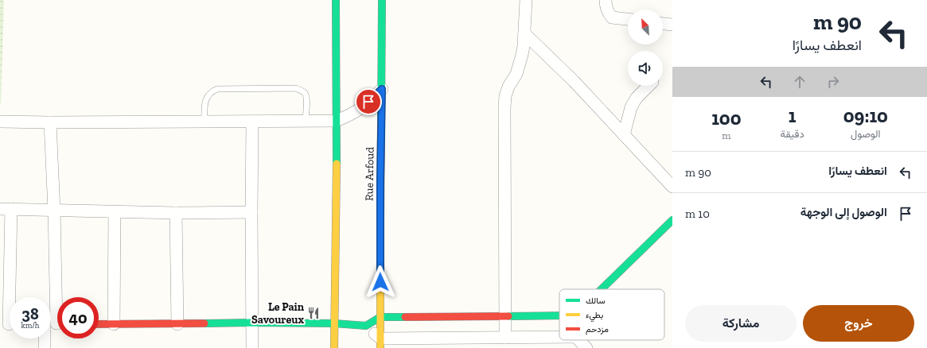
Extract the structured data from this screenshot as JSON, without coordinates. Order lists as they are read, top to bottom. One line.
{"streets":{"street":["Rue Arfoud"]},"places":{"restaurant":["Le Pain Savoureux"]},"legend":["سالك","بطيء","مزدحم"],"north":"top left","page":{"turn":["90 m","انعطف يسارًا"],"eta":["09:10","الوصول","1","دقيقة","100","m"],"list":[{"name":"انعطف يسارًا","value":"90 m"},{"name":"الوصول إلى الوجهة","value":"10 m"}],"speed":"38 km/h","limit":"40","buttons":["خروج","مشاركة"]}}
